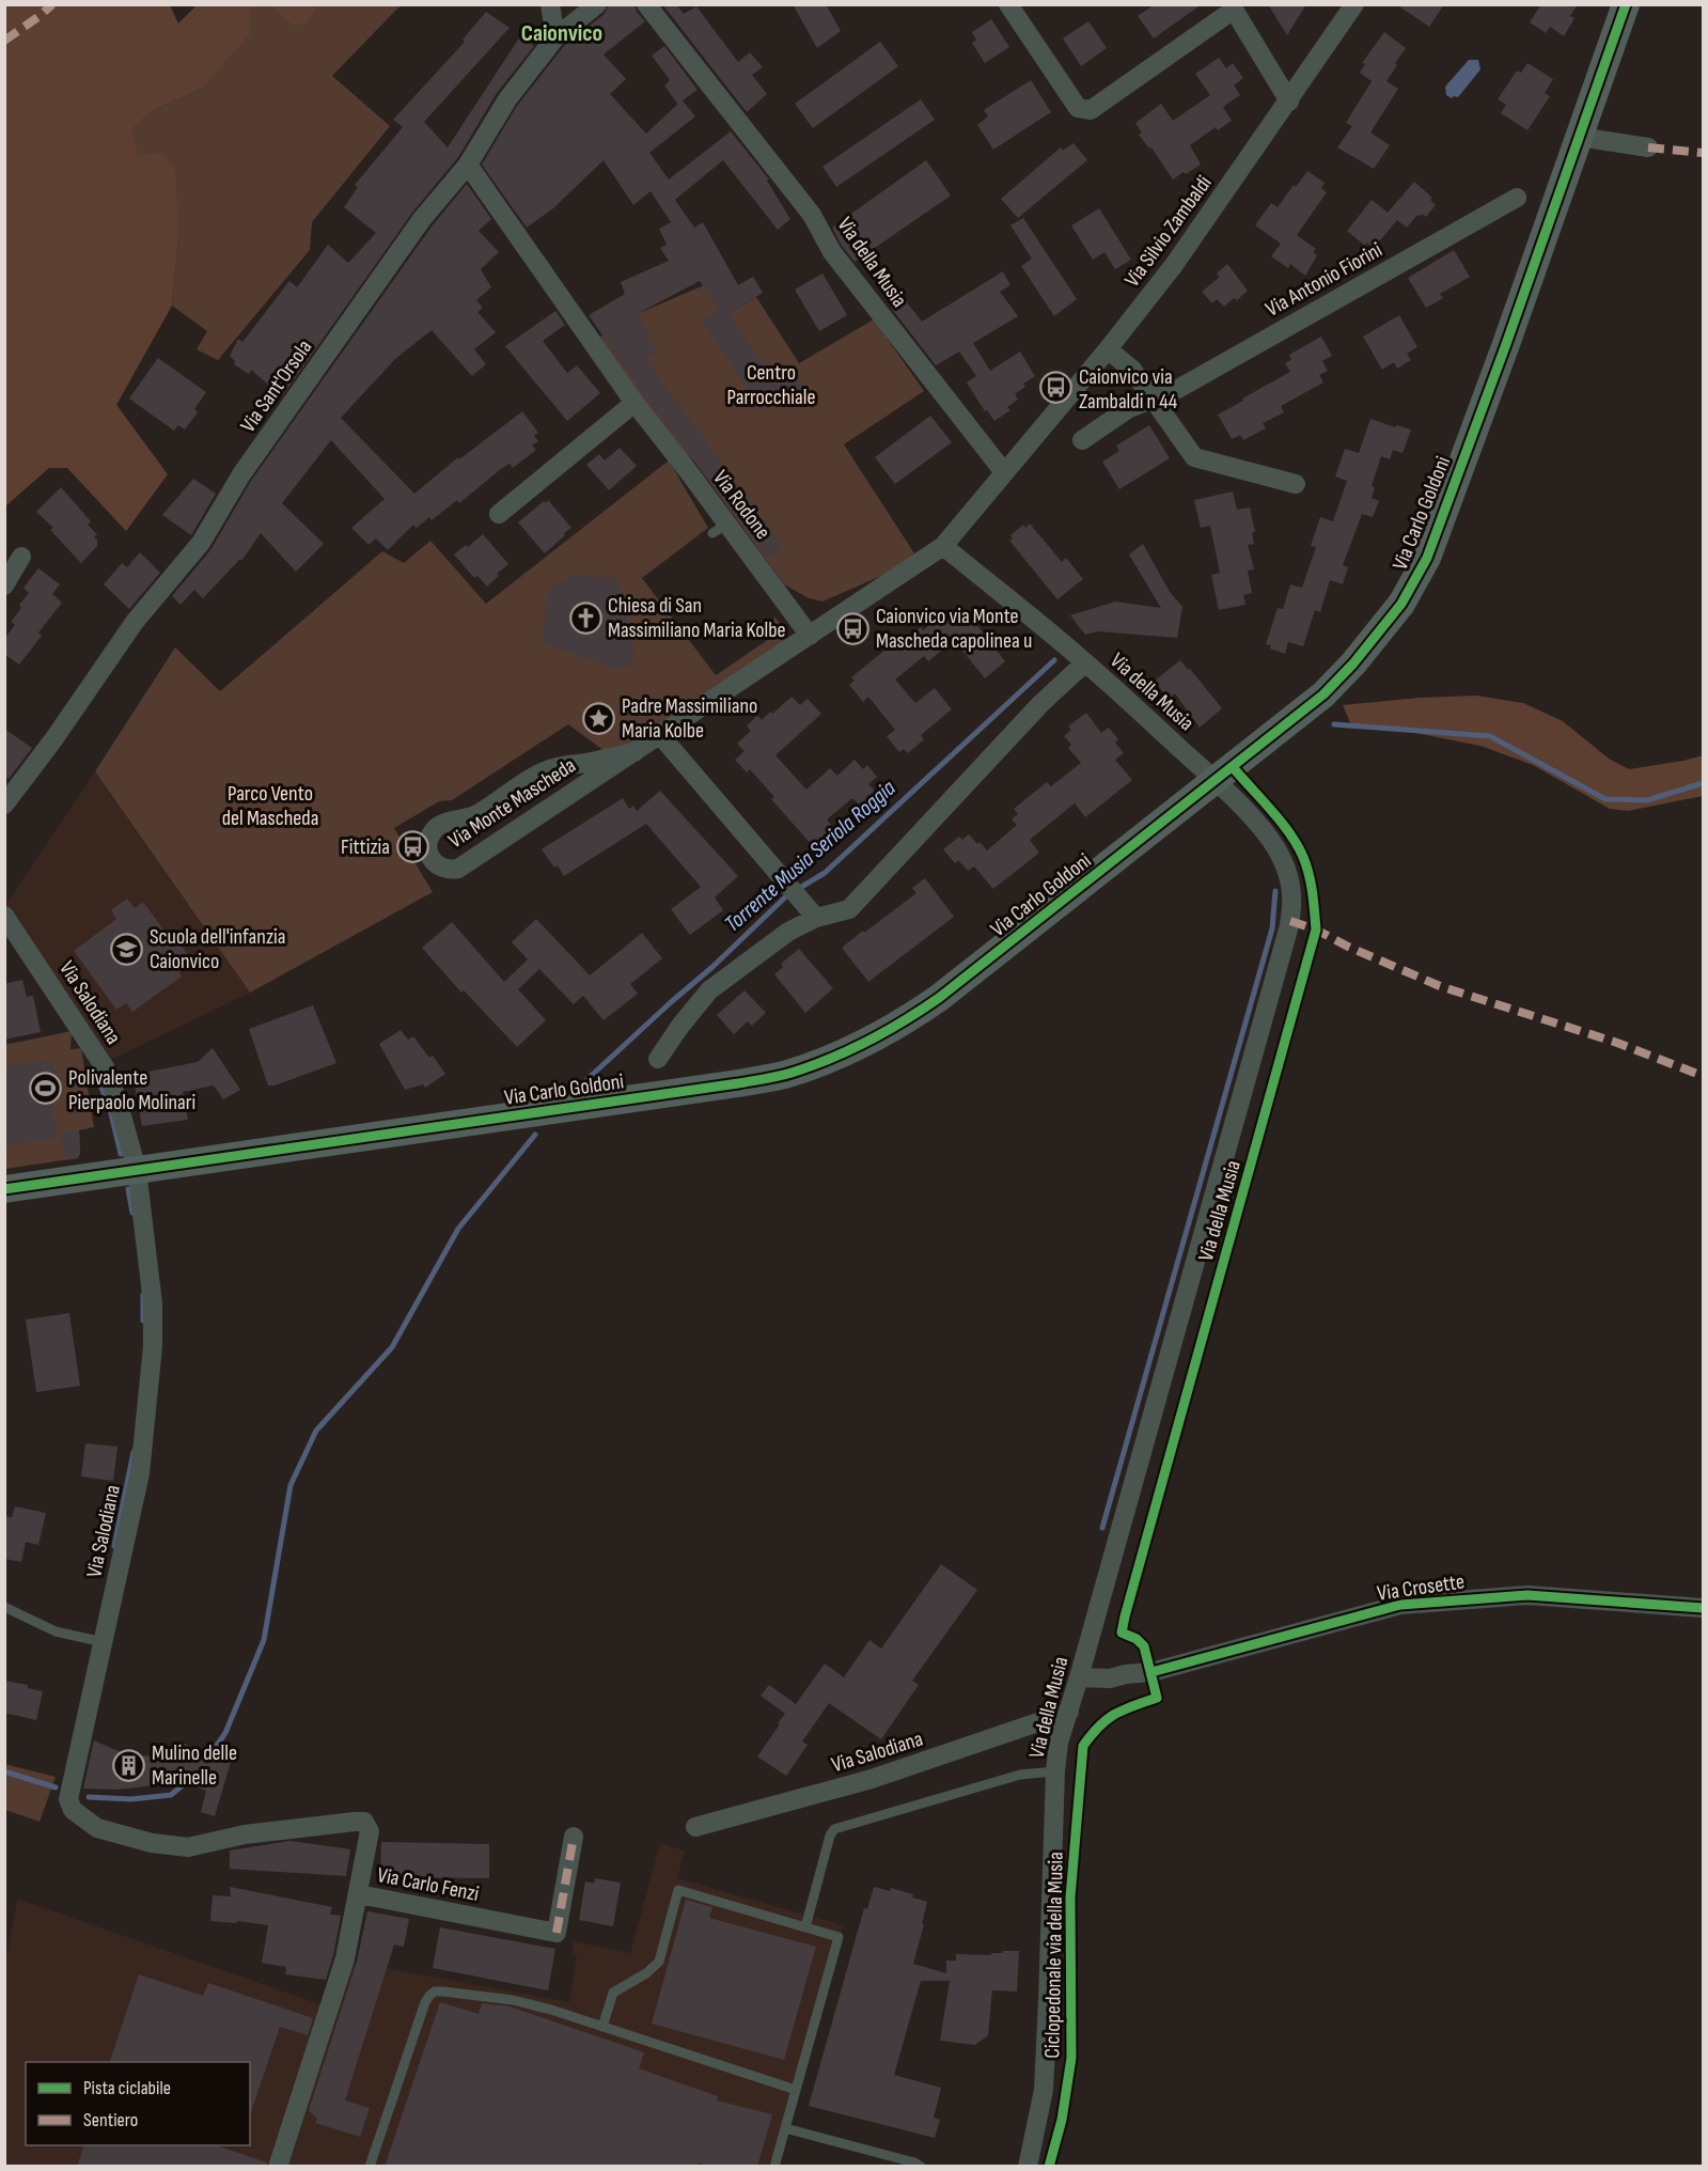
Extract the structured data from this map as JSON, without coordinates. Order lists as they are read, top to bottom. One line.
{"streets":{"street":["Via Silvio Zambaldi","Via della Musia","Via Antonio Fiorini","Via Sant'Orsola","Via Rodone","Via Carlo Goldoni","Via Monte Mascheda","Via Salodiana","Via Crosette","Via Carlo Fenzi"],"cycle path":["Ciclopedonale via della Musia"]},"crossings":[["Via Silvio Zambaldi","Via della Musia"],["Via della Musia","Via Carlo Goldoni"],["Via della Musia","Via Monte Mascheda"],["Via della Musia","Via Salodiana"],["Via della Musia","Via Crosette"],["Via Sant'Orsola","Via Rodone"],["Via Rodone","Via Monte Mascheda"],["Via Carlo Goldoni","Via Salodiana"],["Via Salodiana","Via Carlo Fenzi"]],"districts":["Caionvico"],"water":["Torrente Musia Seriola Roggia"],"parks":["Centro Parrocchiale","Parco Vento del Mascheda"],"places":{"bus stop":["Caionvico via Zambaldi n 44","Caionvico via Monte Mascheda capolinea u","Fittizia"],"church":["Chiesa di San Massimiliano Maria Kolbe"],"place":["Padre Massimiliano Maria Kolbe"],"school or university":["Scuola dell'infanzia Caionvico"],"sports":["Polivalente Pierpaolo Molinari"],"building":["Mulino delle Marinelle"]},"legend":["Pista ciclabile","Sentiero"]}
